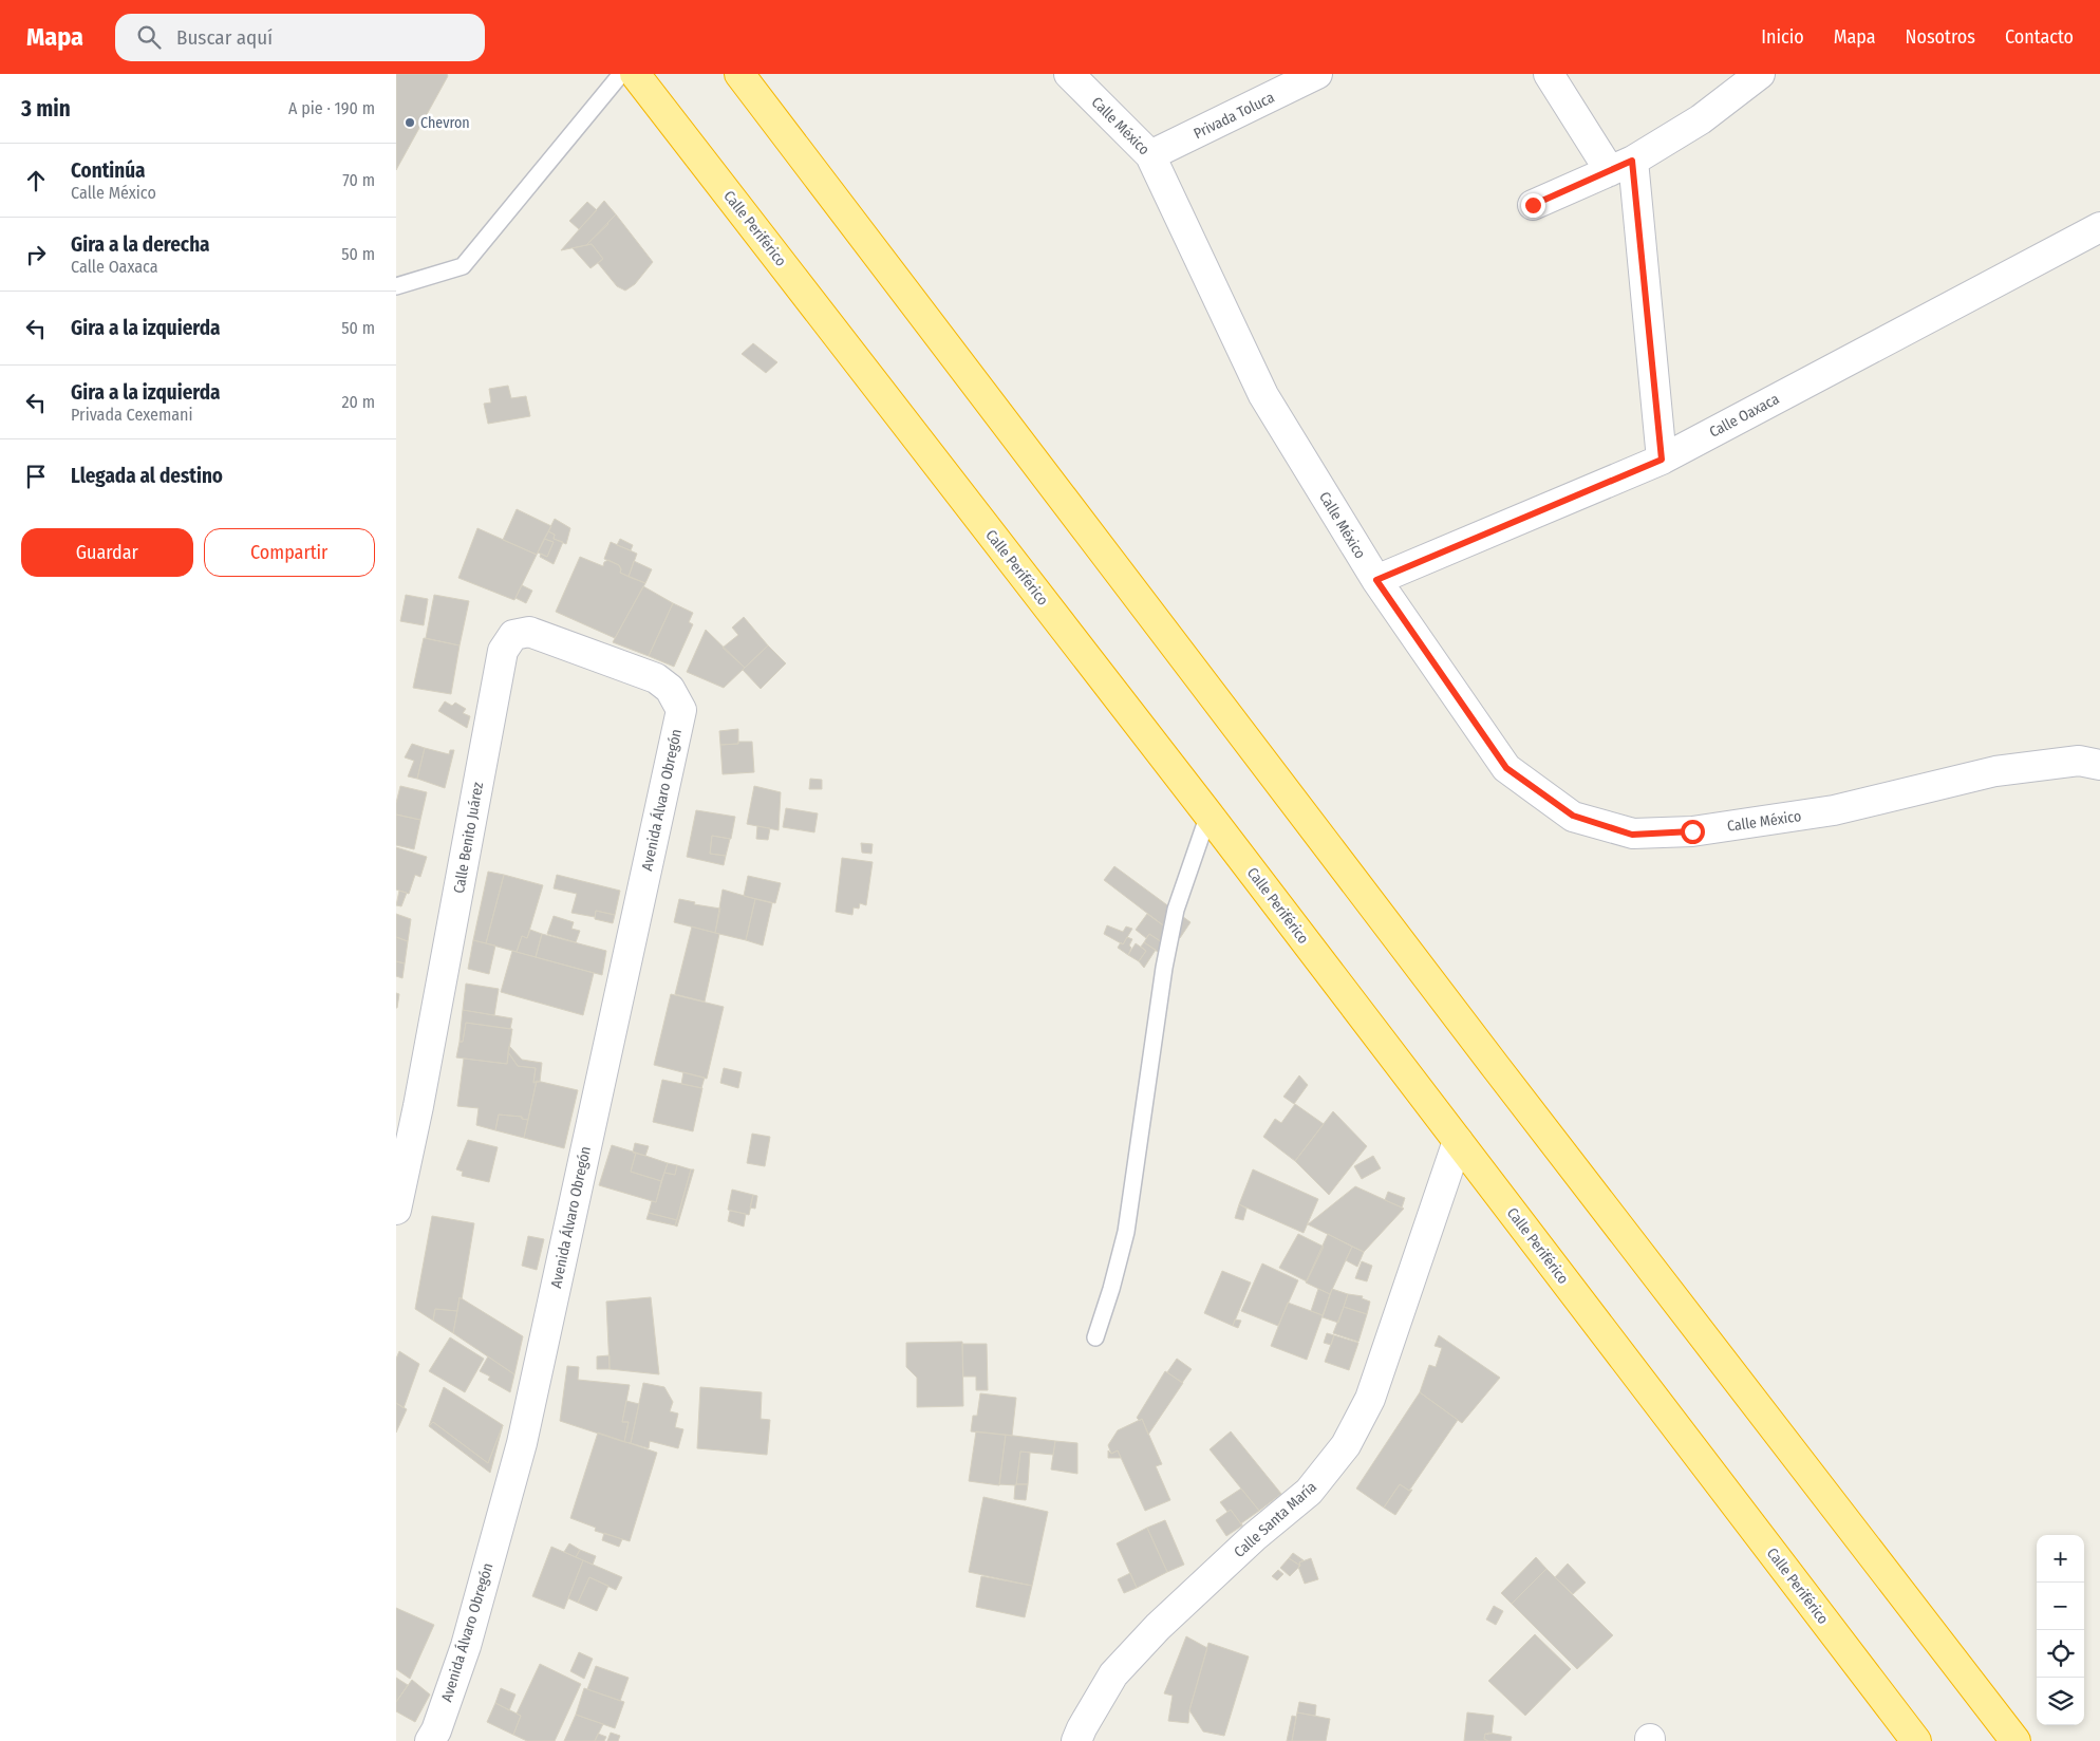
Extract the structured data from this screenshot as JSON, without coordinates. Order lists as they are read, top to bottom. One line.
{"streets":{"highway":["Calle Periférico"],"street":["Privada Toluca","Calle México","Calle Oaxaca","Avenida Álvaro Obregón","Calle Benito Juárez","Calle Santa María"]},"crossings":[["Privada Toluca","Calle México"],["Calle México","Calle Oaxaca"],["Calle Periférico","Calle Santa María"],["Avenida Álvaro Obregón","Calle Benito Juárez"]],"places":["Chevron"],"page":{"header":"Mapa","search":"Buscar aquí","nav":["Inicio","Mapa","Nosotros","Contacto"],"heading":["3 min","A pie · 190 m"],"list":[["Continúa","Calle México","70 m"],["Gira a la derecha","Calle Oaxaca","50 m"],["Gira a la izquierda","50 m"],["Gira a la izquierda","Privada Cexemani","20 m"],"Llegada al destino"],"buttons":["Guardar","Compartir"],"map_buttons":["+","−"]}}
